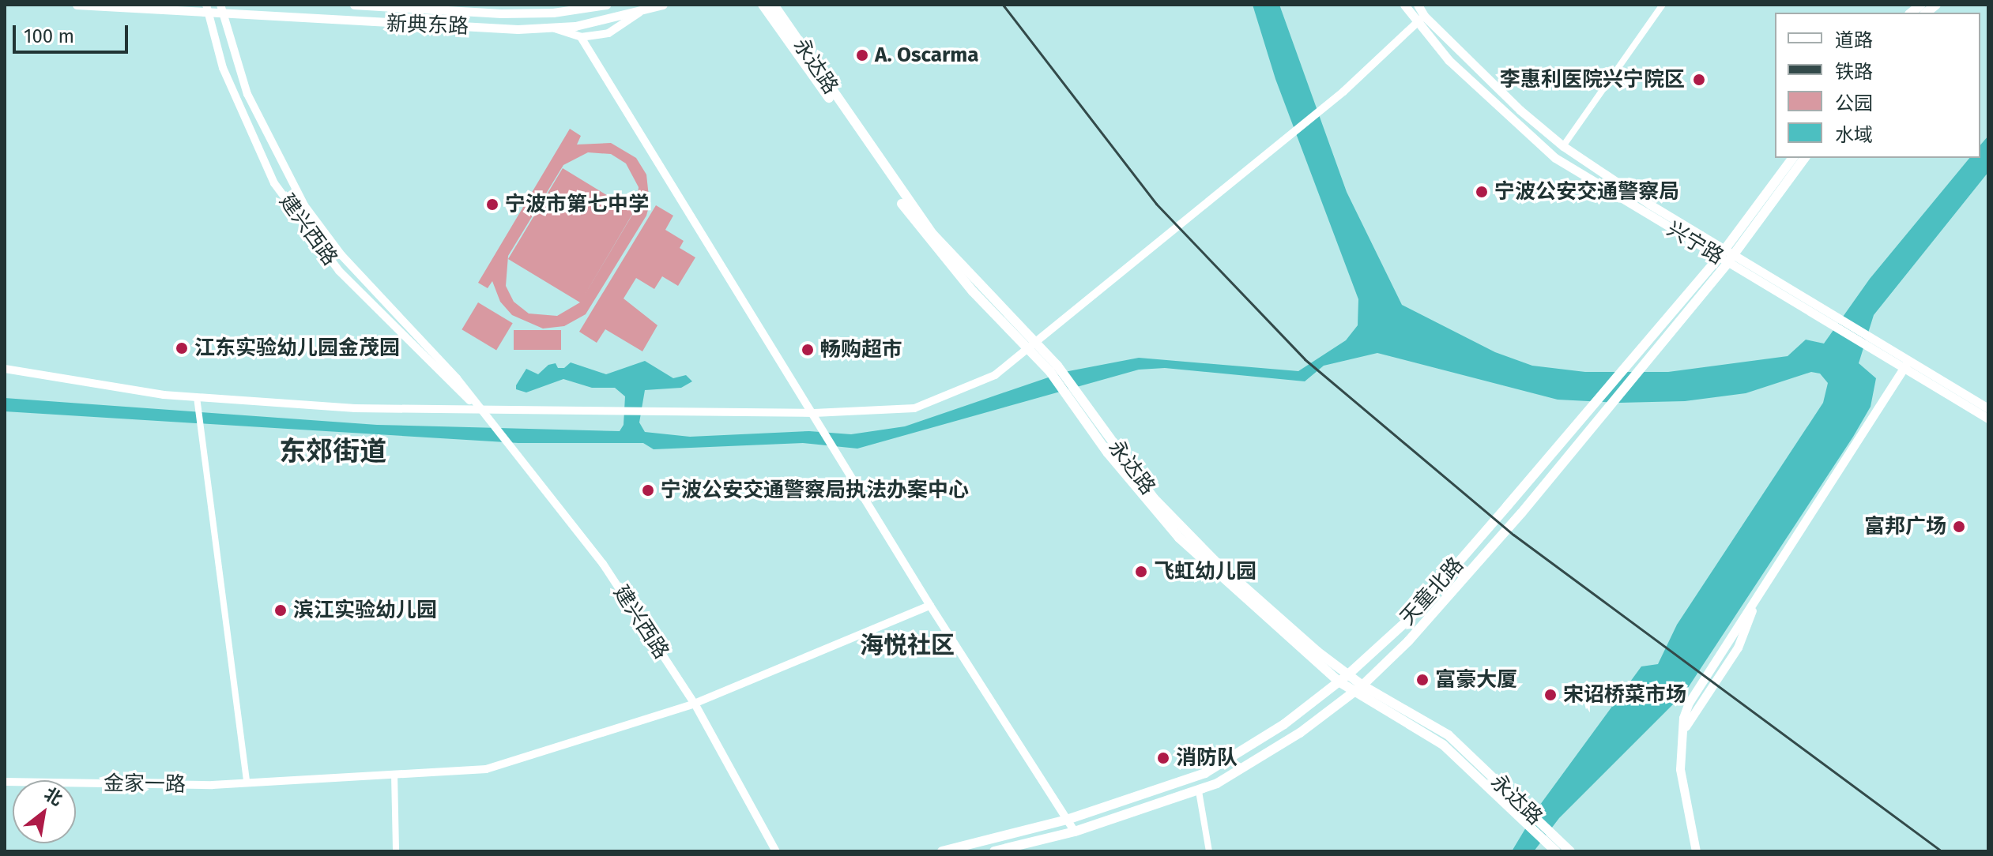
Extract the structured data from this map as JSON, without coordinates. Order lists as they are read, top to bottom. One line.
{"streets":{"main road":["新典东路","永达路","兴宁路","天童北路"],"street":["建兴西路","金家一路"]},"crossings":[["新典东路","建兴西路"],["永达路","天童北路"],["建兴西路","金家一路"],["兴宁路","天童北路"]],"districts":["东郊街道","海悦社区"],"places":["A. Oscarma","李惠利医院兴宁院区","宁波公安交通警察局","宁波市第七中学","江东实验幼儿园金茂园","畅购超市","宁波公安交通警察局执法办案中心","富邦广场","飞虹幼儿园","滨江实验幼儿园","富豪大厦","宋诏桥菜市场","消防队"],"legend":["道路","铁路","公园","水域"],"scale_bar":"100 m","north":"top right"}
